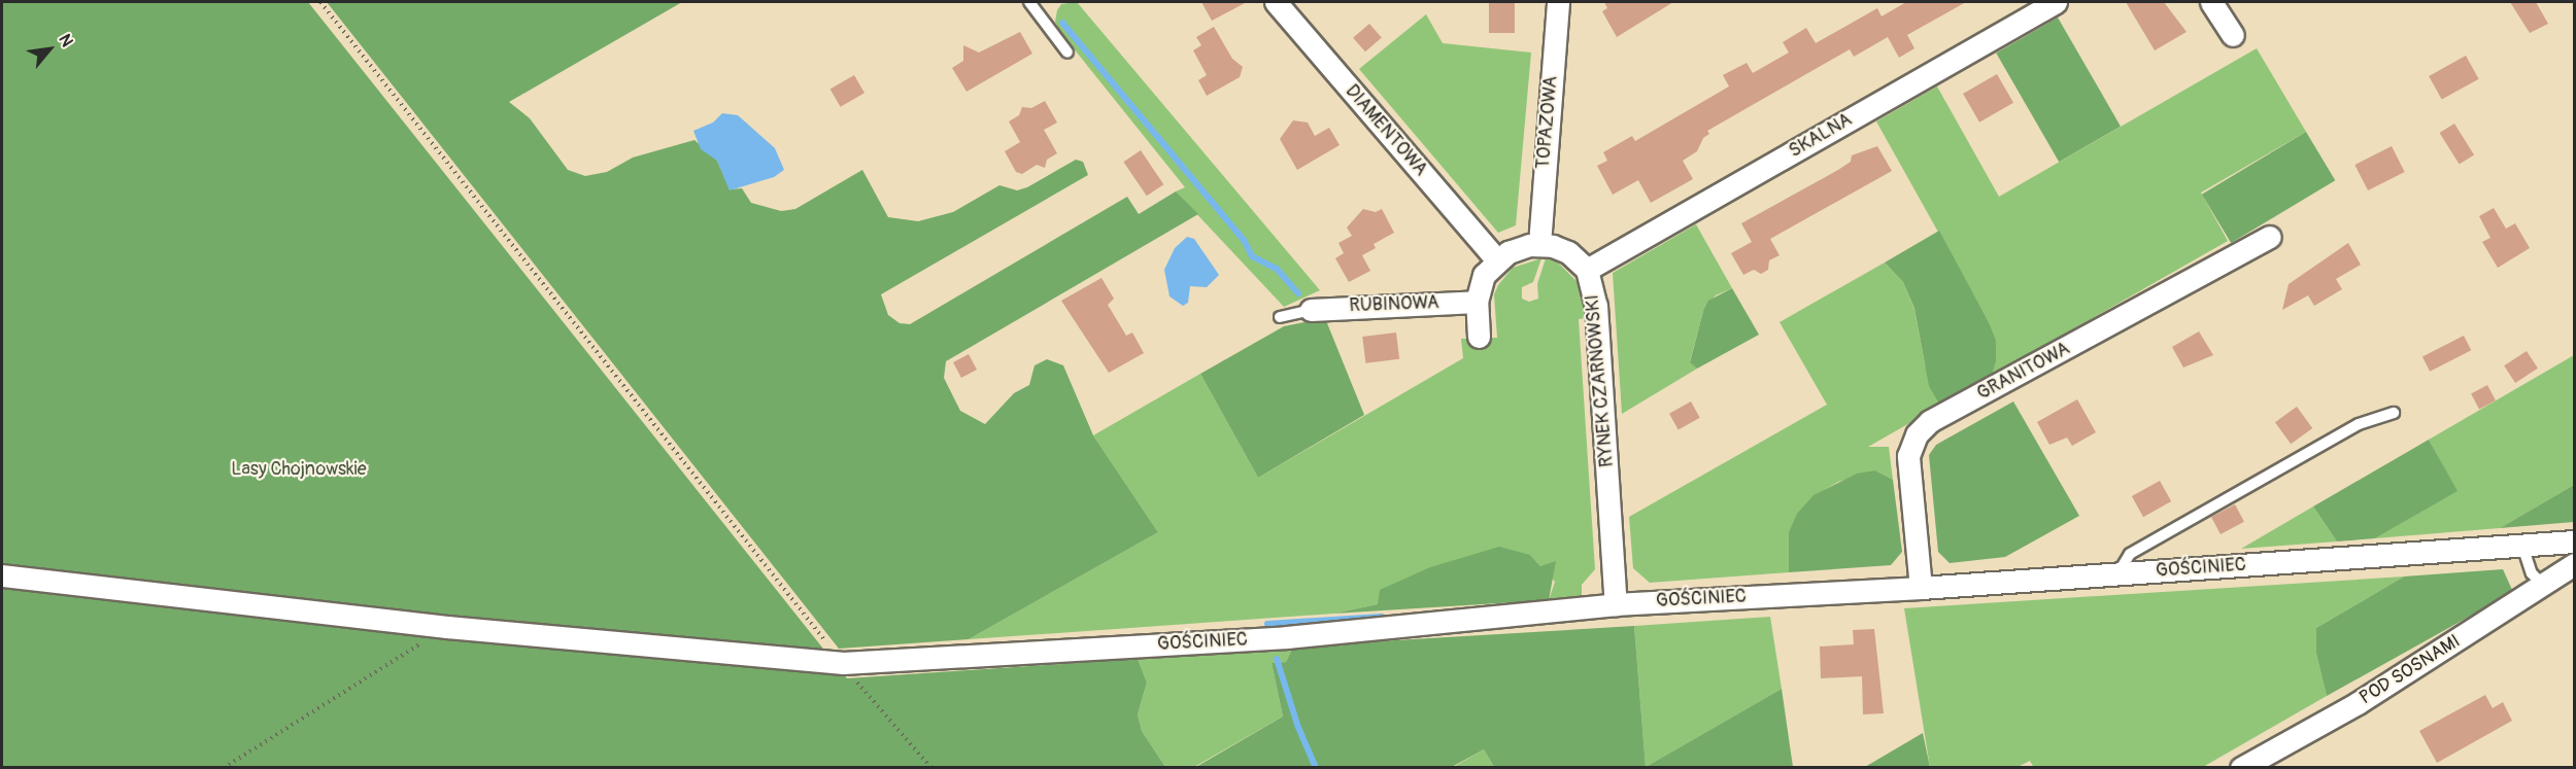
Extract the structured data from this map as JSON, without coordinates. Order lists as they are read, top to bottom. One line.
{"streets":{"street":["TOPAZOWA","DIAMENTOWA","SKALNA","RUBINOWA","GRANITOWA","RYNEK CZARNOWSKI","GOŚCINIEC","POD SOSNAMI"]},"crossings":[["TOPAZOWA","RYNEK CZARNOWSKI"],["SKALNA","RYNEK CZARNOWSKI"],["GRANITOWA","GOŚCINIEC"],["RYNEK CZARNOWSKI","GOŚCINIEC"]],"parks":["Lasy Chojnowskie"],"north":"top right"}
